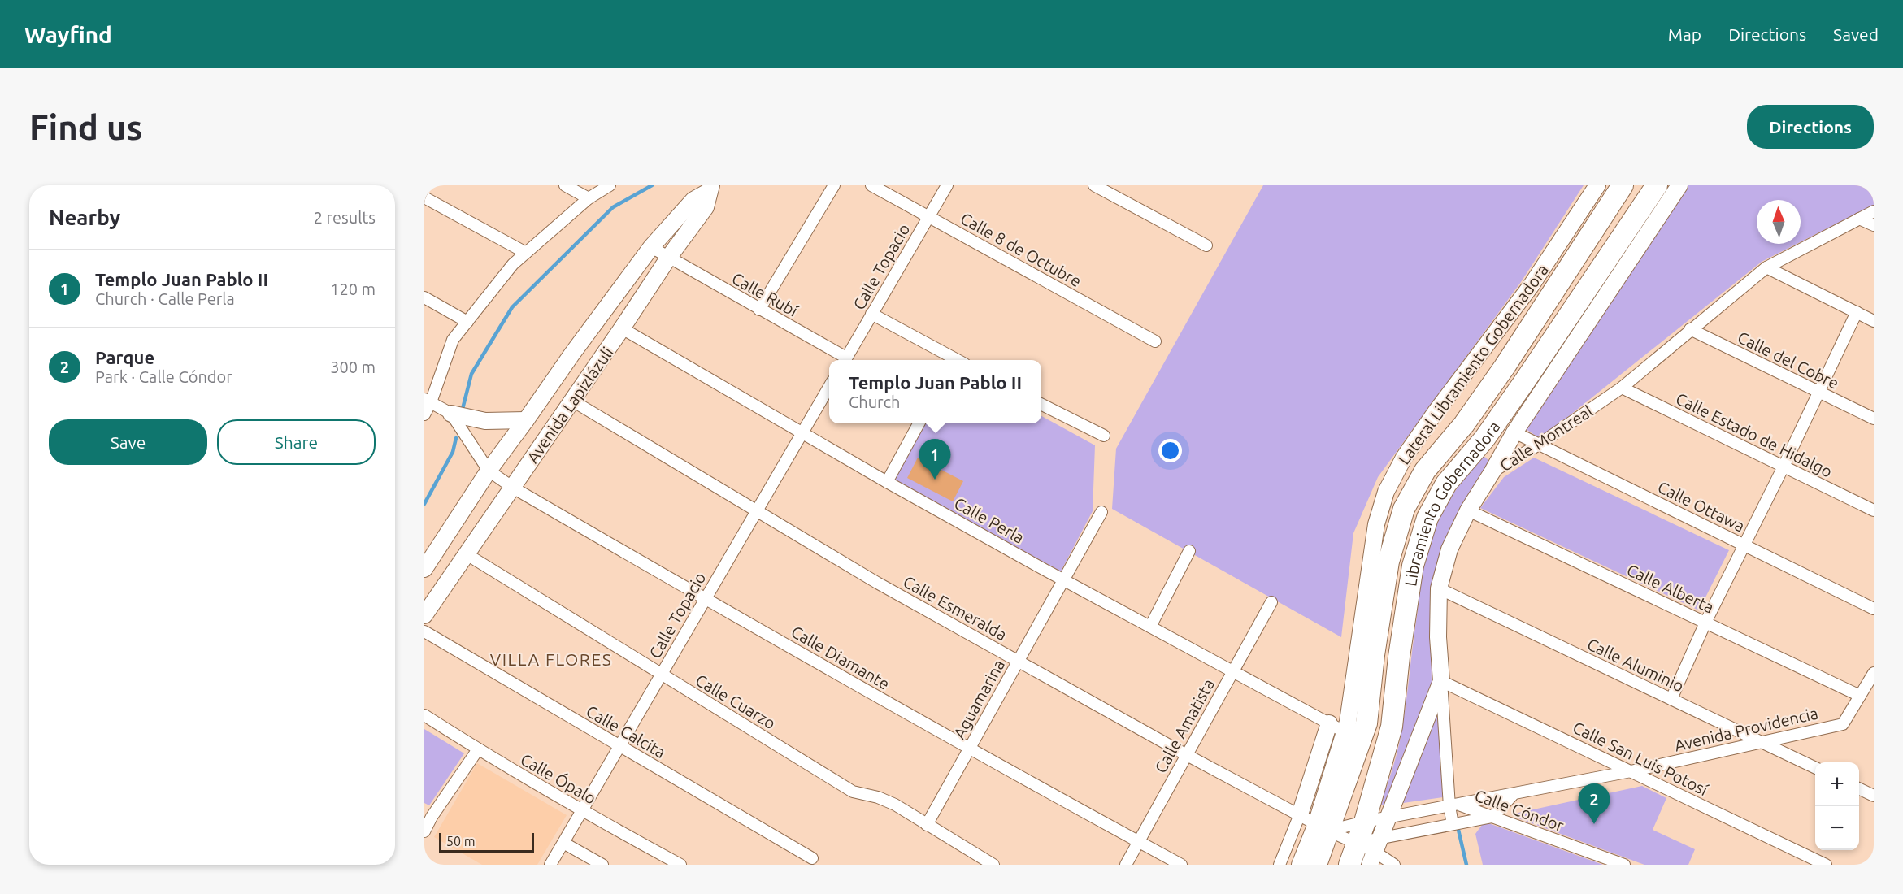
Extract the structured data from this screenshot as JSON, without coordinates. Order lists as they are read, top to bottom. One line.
{"streets":{"highway":["Libramiento Gobernadora"],"street":["Calle 8 de Octubre","Calle Topacio","Calle Rubí","Calle del Cobre","Lateral Libramiento Gobernadora","Avenida Lapizlázuli","Calle Estado de Hidalgo","Calle Montreal","Calle Ottawa","Calle Perla","Calle Alberta","Calle Esmeralda","Calle Diamante","Calle Aluminio","Aguamarina","Calle Cuarzo","Calle Amatista","Avenida Providencia","Calle Calcita","Calle San Luis Potosí","Calle Ópalo","Calle Cóndor"]},"crossings":[["Calle 8 de Octubre","Calle Topacio"],["Calle Topacio","Calle Perla"],["Calle Topacio","Calle Esmeralda"],["Calle Topacio","Calle Diamante"],["Calle Topacio","Calle Cuarzo"],["Calle Topacio","Calle Calcita"],["Calle Topacio","Calle Ópalo"],["Calle Rubí","Avenida Lapizlázuli"],["Calle del Cobre","Calle Montreal"],["Lateral Libramiento Gobernadora","Libramiento Gobernadora"],["Lateral Libramiento Gobernadora","Calle Perla"],["Lateral Libramiento Gobernadora","Calle Esmeralda"],["Lateral Libramiento Gobernadora","Avenida Providencia"],["Avenida Lapizlázuli","Calle Perla"],["Avenida Lapizlázuli","Calle Esmeralda"],["Avenida Lapizlázuli","Calle Diamante"],["Avenida Lapizlázuli","Calle Cuarzo"],["Calle Estado de Hidalgo","Calle Montreal"],["Calle Montreal","Calle Ottawa"],["Calle Montreal","Calle Alberta"],["Calle Montreal","Calle Aluminio"],["Calle Montreal","Avenida Providencia"],["Calle Montreal","Calle San Luis Potosí"],["Calle Montreal","Calle Cóndor"],["Libramiento Gobernadora","Calle Esmeralda"],["Libramiento Gobernadora","Avenida Providencia"],["Calle Perla","Aguamarina"],["Calle Perla","Calle Amatista"],["Calle Alberta","Avenida Providencia"],["Calle Esmeralda","Aguamarina"],["Calle Esmeralda","Calle Amatista"],["Calle Esmeralda","Avenida Providencia"],["Calle Diamante","Aguamarina"],["Calle Diamante","Calle Amatista"],["Calle Aluminio","Avenida Providencia"],["Aguamarina","Calle Cuarzo"],["Avenida Providencia","Calle San Luis Potosí"],["Avenida Providencia","Calle Cóndor"]],"districts":["VILLA FLORES"],"scale_bar":"50 m","north":"top","page":{"header":"Wayfind","nav":["Map","Directions","Saved"],"buttons":["Directions",["Save","Share"]],"title":"Find us","heading":["Nearby","2 results"],"list":[{"mark":"1","name":"Templo Juan Pablo II","note":"Church · Calle Perla","value":"120 m"},{"mark":"2","name":"Parque","note":"Park · Calle Cóndor","value":"300 m"}],"popup":["Templo Juan Pablo II","Church"],"pins":["1","2"],"map_buttons":["+","−"],"scale":"50 m"}}
